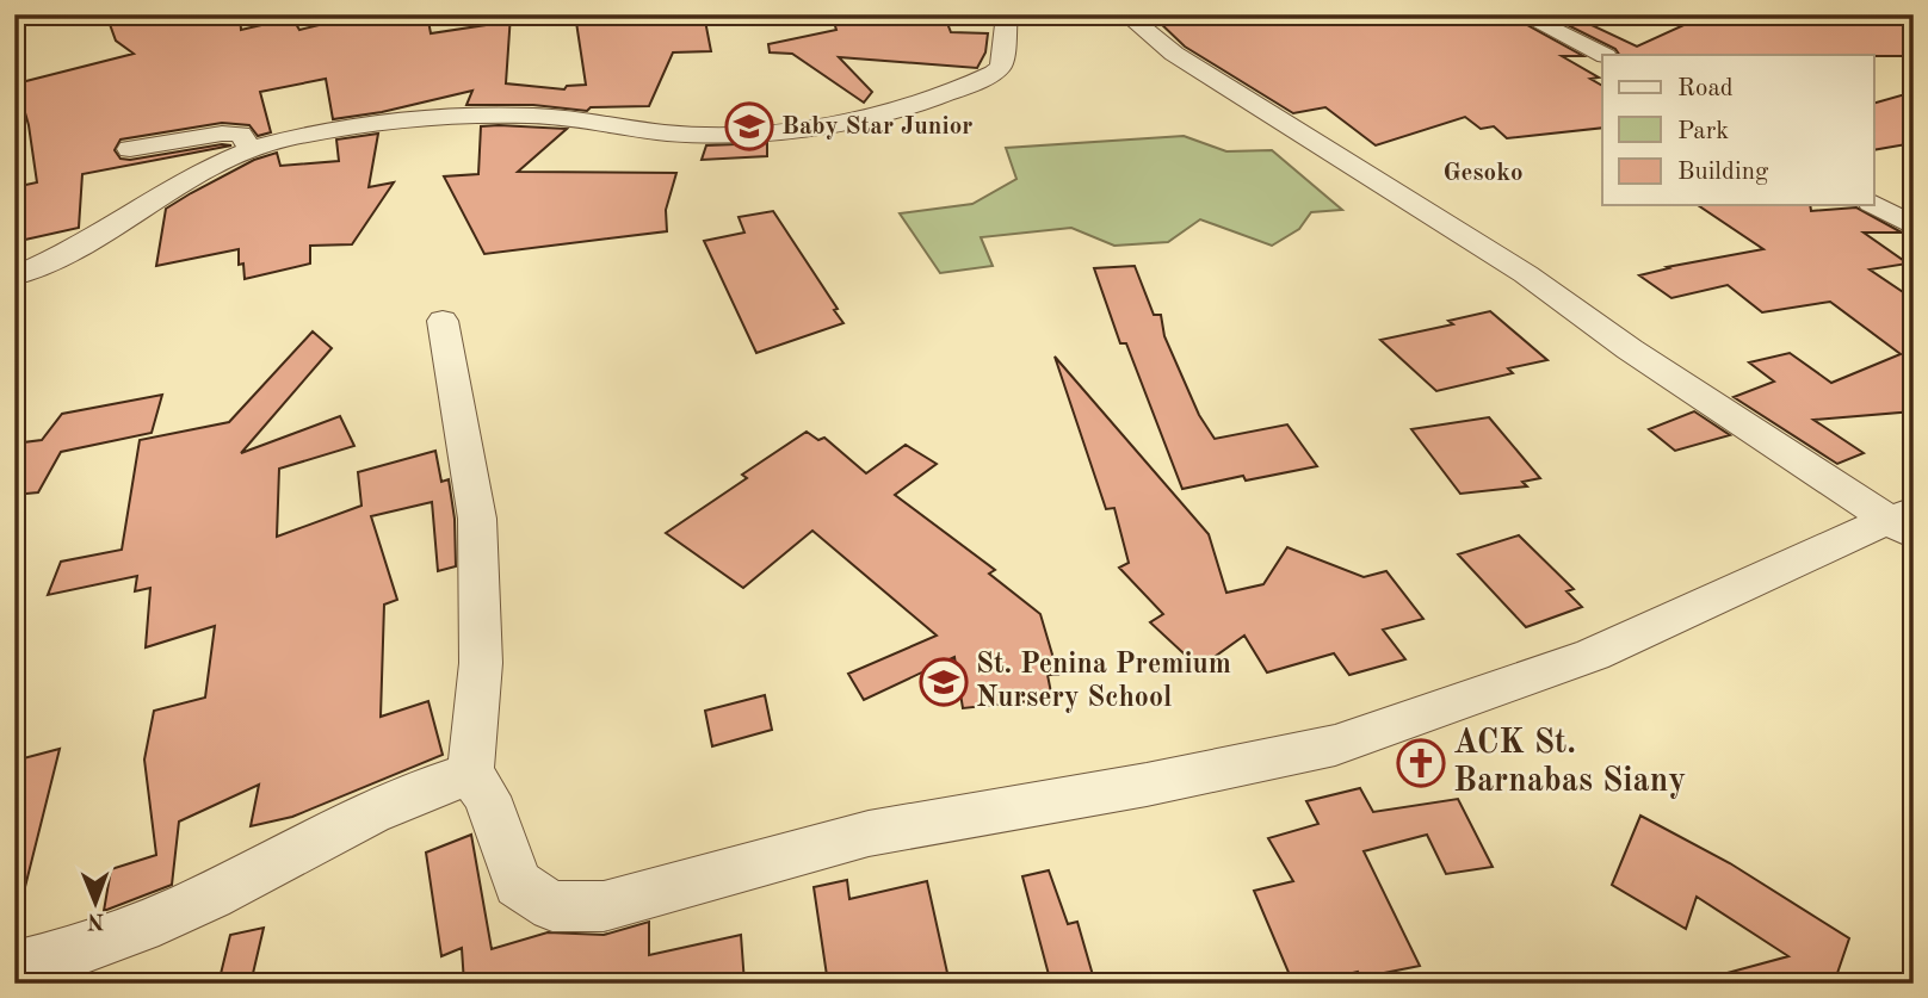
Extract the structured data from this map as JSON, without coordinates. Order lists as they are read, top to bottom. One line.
{"districts":["Gesoko"],"places":{"school or university":["Baby Star Junior","St. Penina Premium Nursery School"],"church":["ACK St. Barnabas Siany"]},"legend":["Road","Park","Building"],"north":"bottom"}
